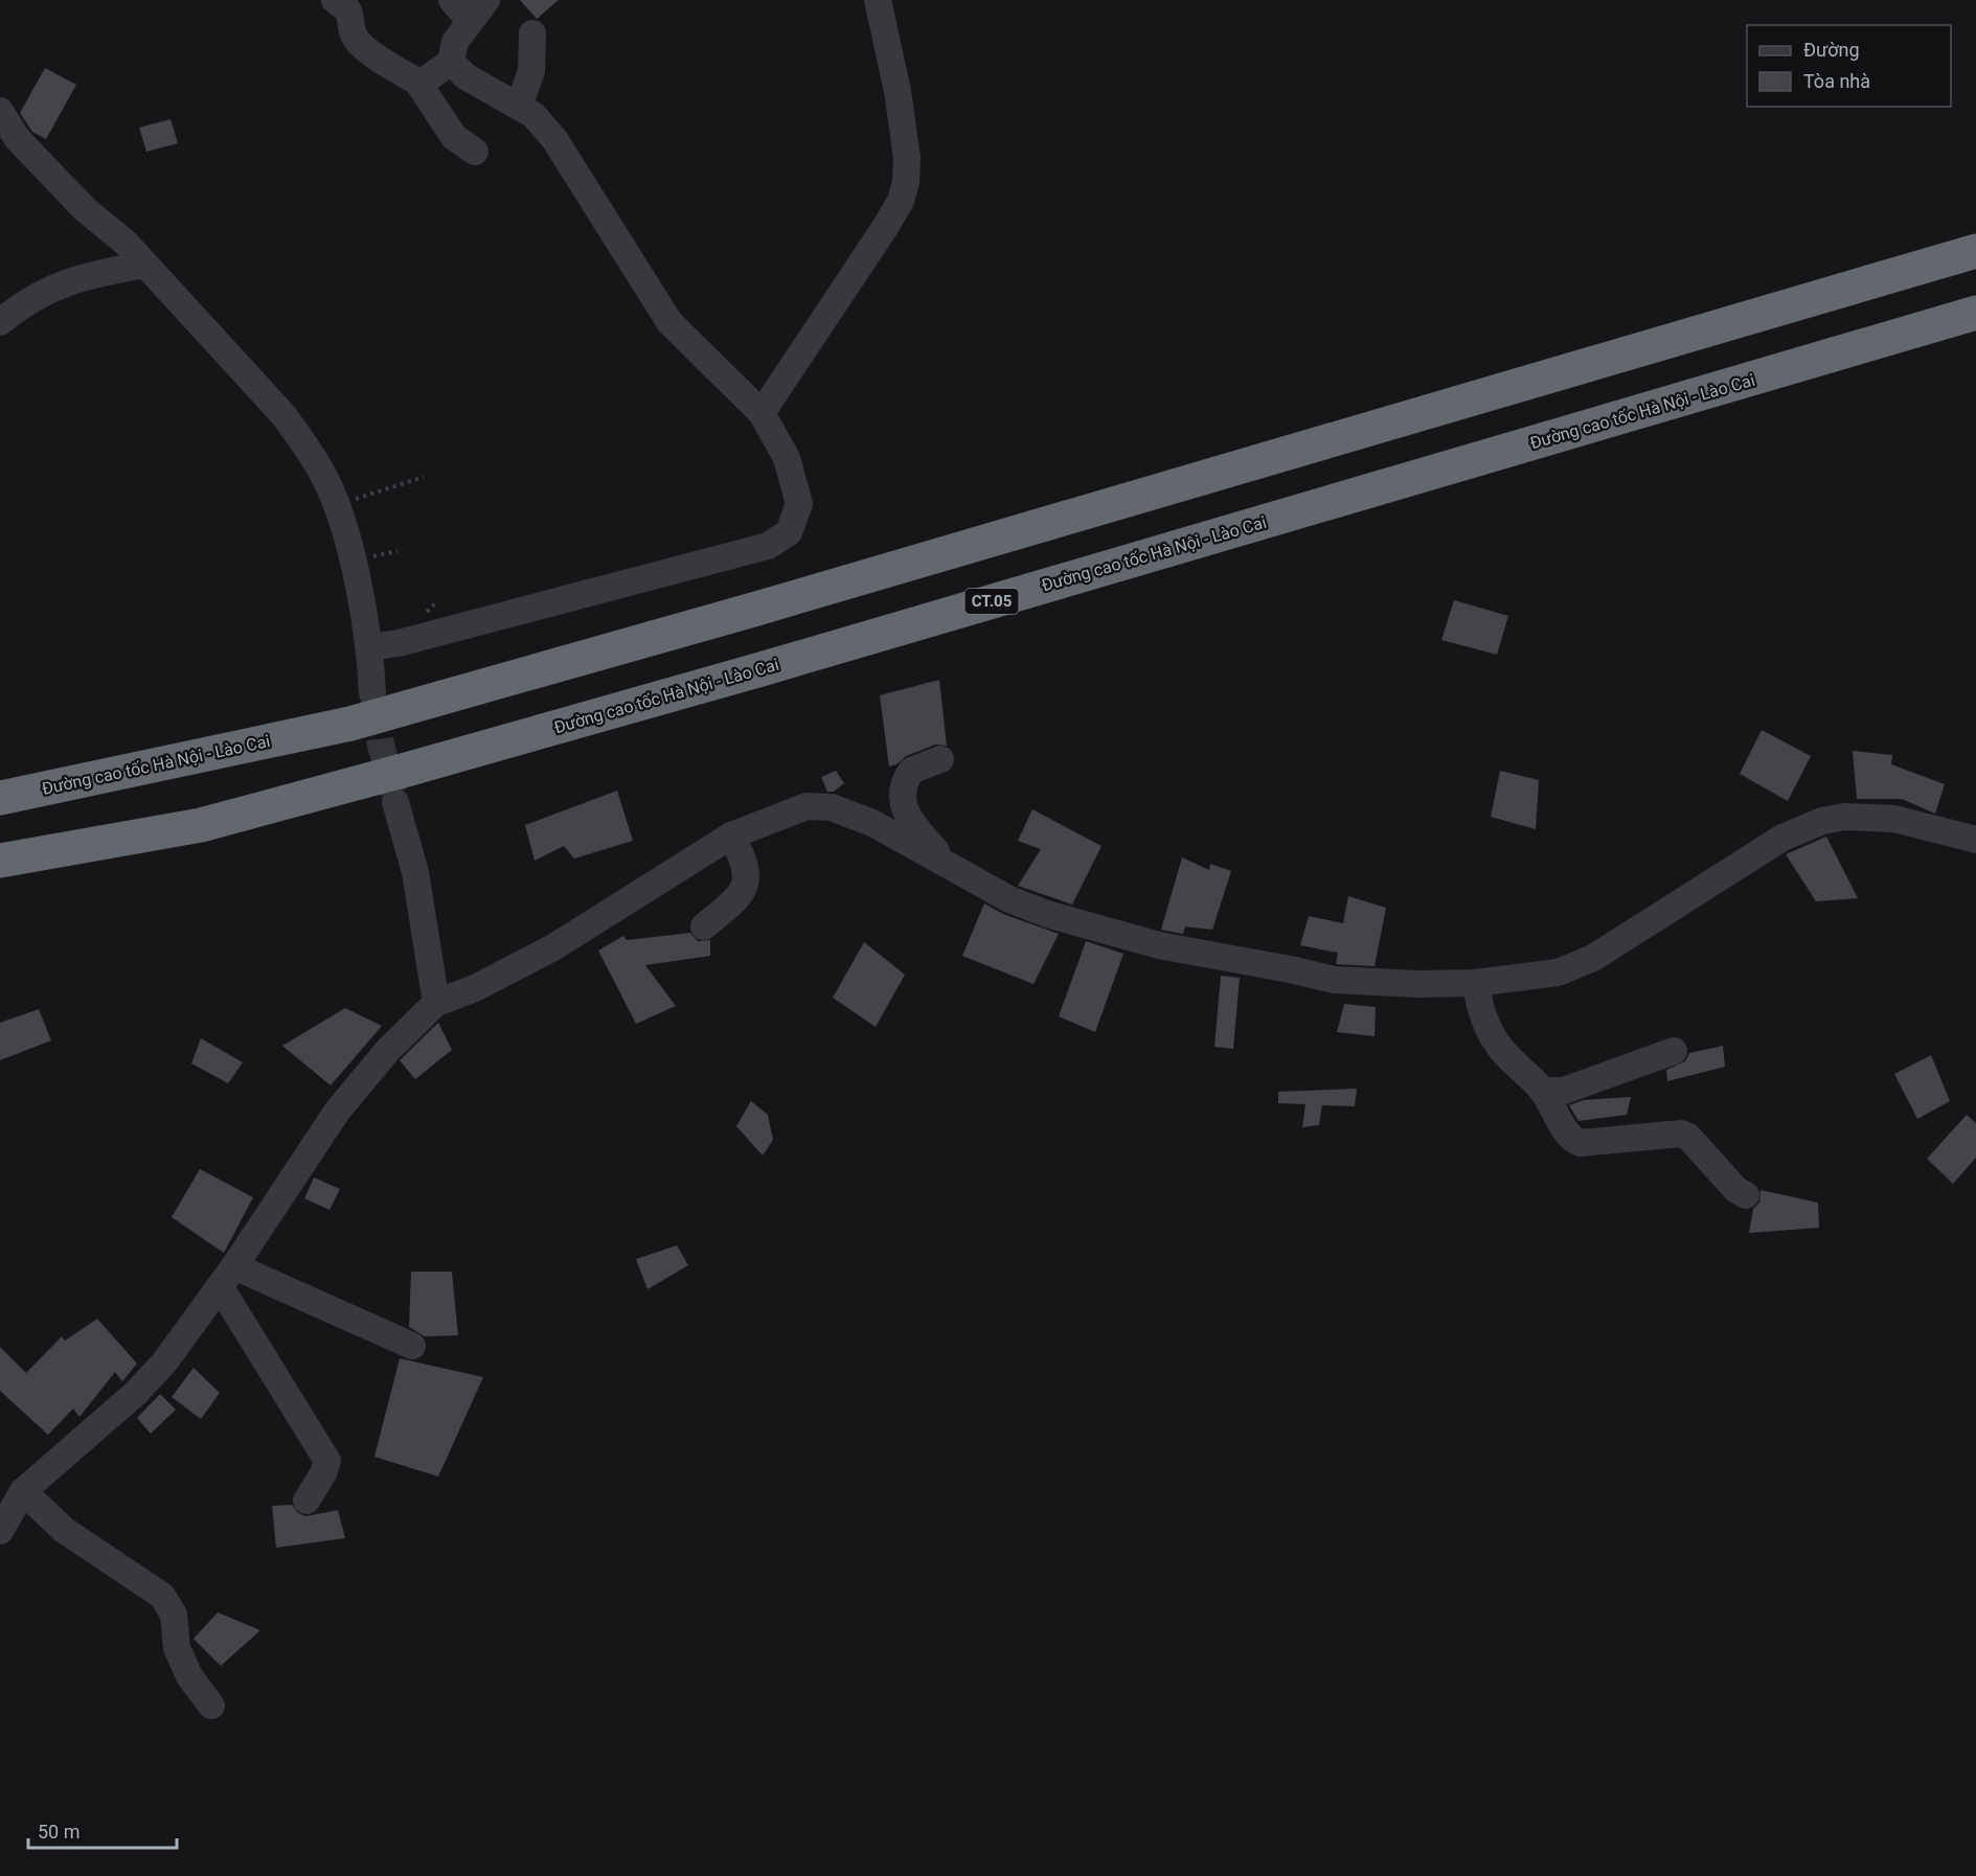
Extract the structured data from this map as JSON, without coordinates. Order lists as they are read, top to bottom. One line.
{"streets":{"highway":["Đường cao tốc Hà Nội - Lào Cai","CT.05"]},"legend":["Đường","Tòa nhà"],"scale_bar":"50 m"}
